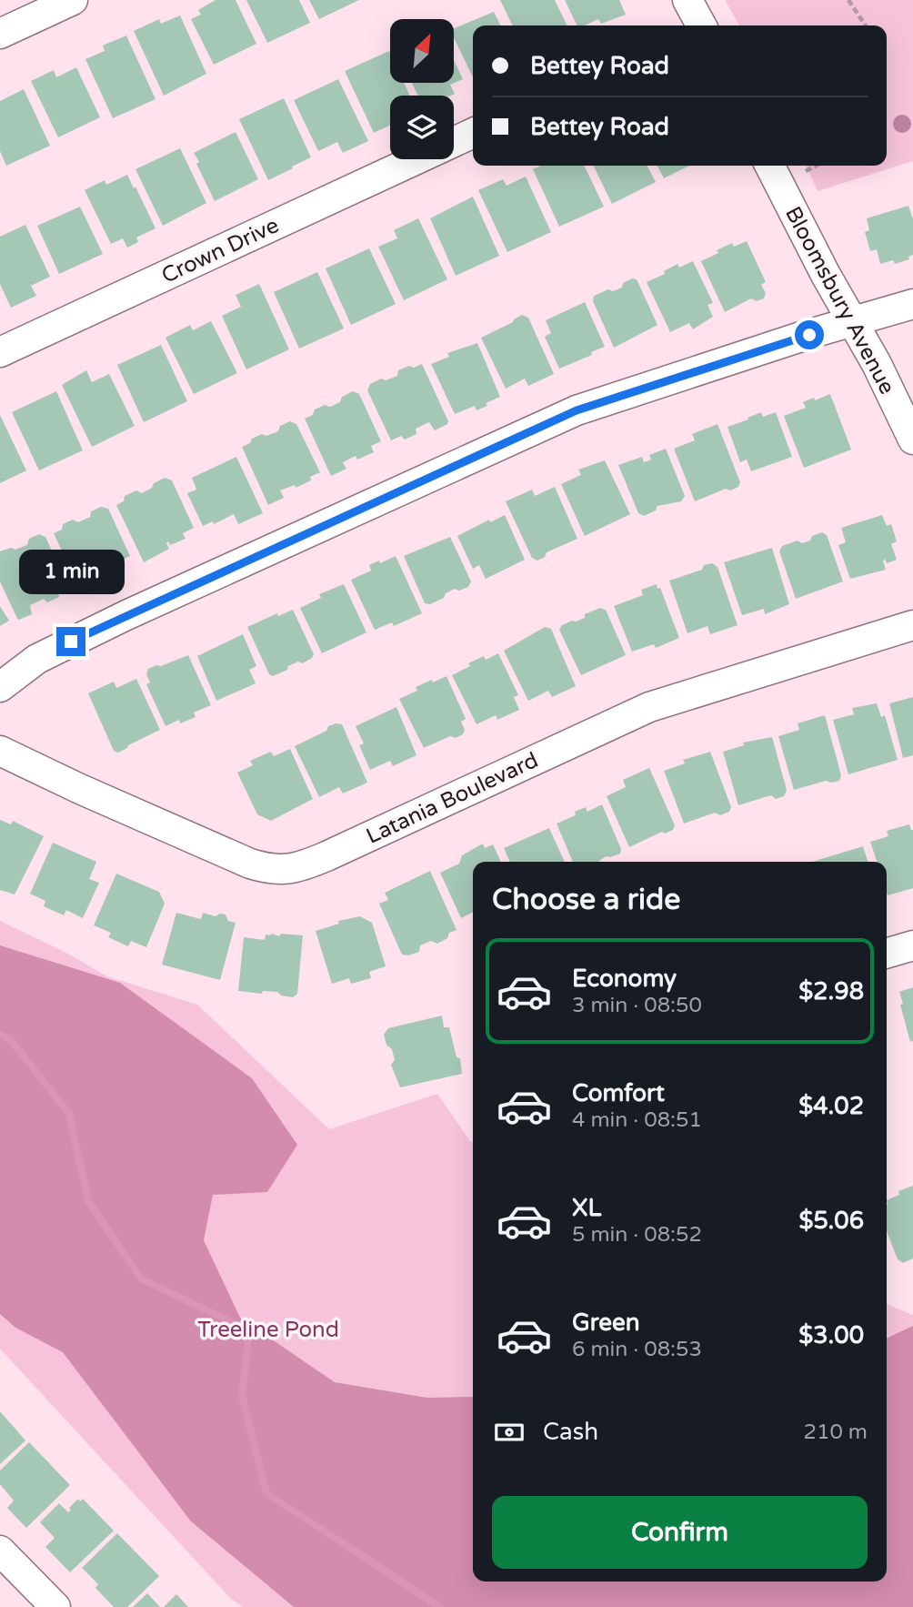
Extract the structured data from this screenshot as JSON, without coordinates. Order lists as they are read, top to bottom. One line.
{"streets":{"street":["Crown Drive","Bloomsbury Avenue","Latania Boulevard"]},"parks":["Treeline Pond"],"north":"top right","page":{"banner":["Bettey Road","Bettey Road"],"bubble":"1 min","heading":"Choose a ride","list":[{"name":"Economy","note":"3 min · 08:50","value":"$2.98"},{"name":"Comfort","note":"4 min · 08:51","value":"$4.02"},{"name":"XL","note":"5 min · 08:52","value":"$5.06"},{"name":"Green","note":"6 min · 08:53","value":"$3.00"}],"pay":["Cash","210 m"],"buttons":"Confirm"}}
